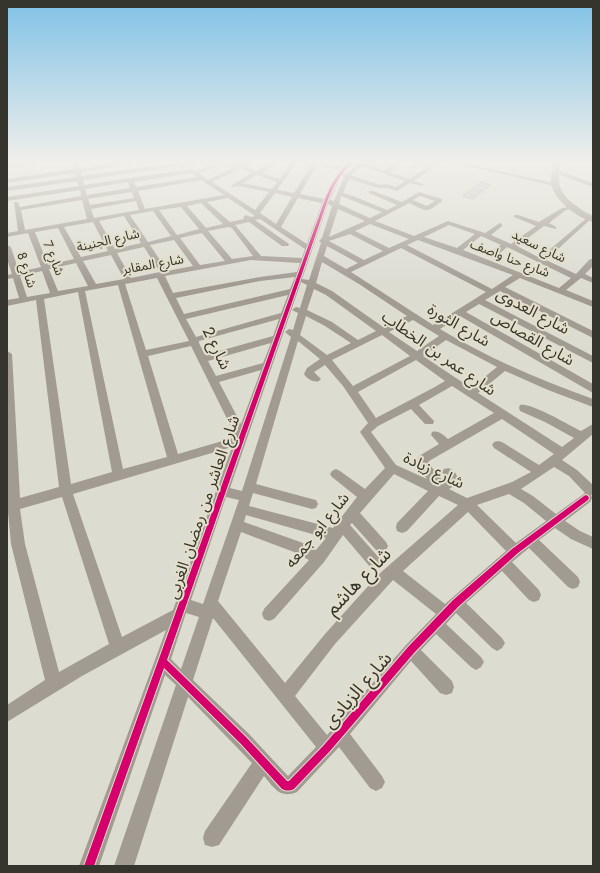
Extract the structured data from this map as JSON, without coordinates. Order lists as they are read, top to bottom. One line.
{"streets":{"street":["شارع الجنينة","شارع سعيد","شارع 7","شارع حنا واصف","شارع المقابر","شارع 8","شارع العدوى","شارع الثورة","شارع القصاص","شارع 2","شارع عمر بن الخطاب","شارع زيادة","شارع العاشر من رمضان الغربى","شارع ابو جمعه","شارع هاشم","شارع الزيادى"]},"crossings":[["شارع الجنينة","شارع 7"],["شارع الجنينة","شارع 8"],["شارع الجنينة","شارع 2"],["شارع سعيد","شارع حنا واصف"],["شارع 7","شارع المقابر"],["شارع المقابر","شارع 8"],["شارع المقابر","شارع الثورة"],["شارع المقابر","شارع 2"],["شارع المقابر","شارع عمر بن الخطاب"],["شارع المقابر","شارع العاشر من رمضان الغربى"],["شارع الثورة","شارع عمر بن الخطاب"],["شارع الثورة","شارع العاشر من رمضان الغربى"],["شارع 2","شارع العاشر من رمضان الغربى"],["شارع عمر بن الخطاب","شارع العاشر من رمضان الغربى"],["شارع عمر بن الخطاب","شارع الزيادى"],["شارع زيادة","شارع ابو جمعه"],["شارع زيادة","شارع هاشم"],["شارع زيادة","شارع الزيادى"],["شارع العاشر من رمضان الغربى","شارع الزيادى"]]}
